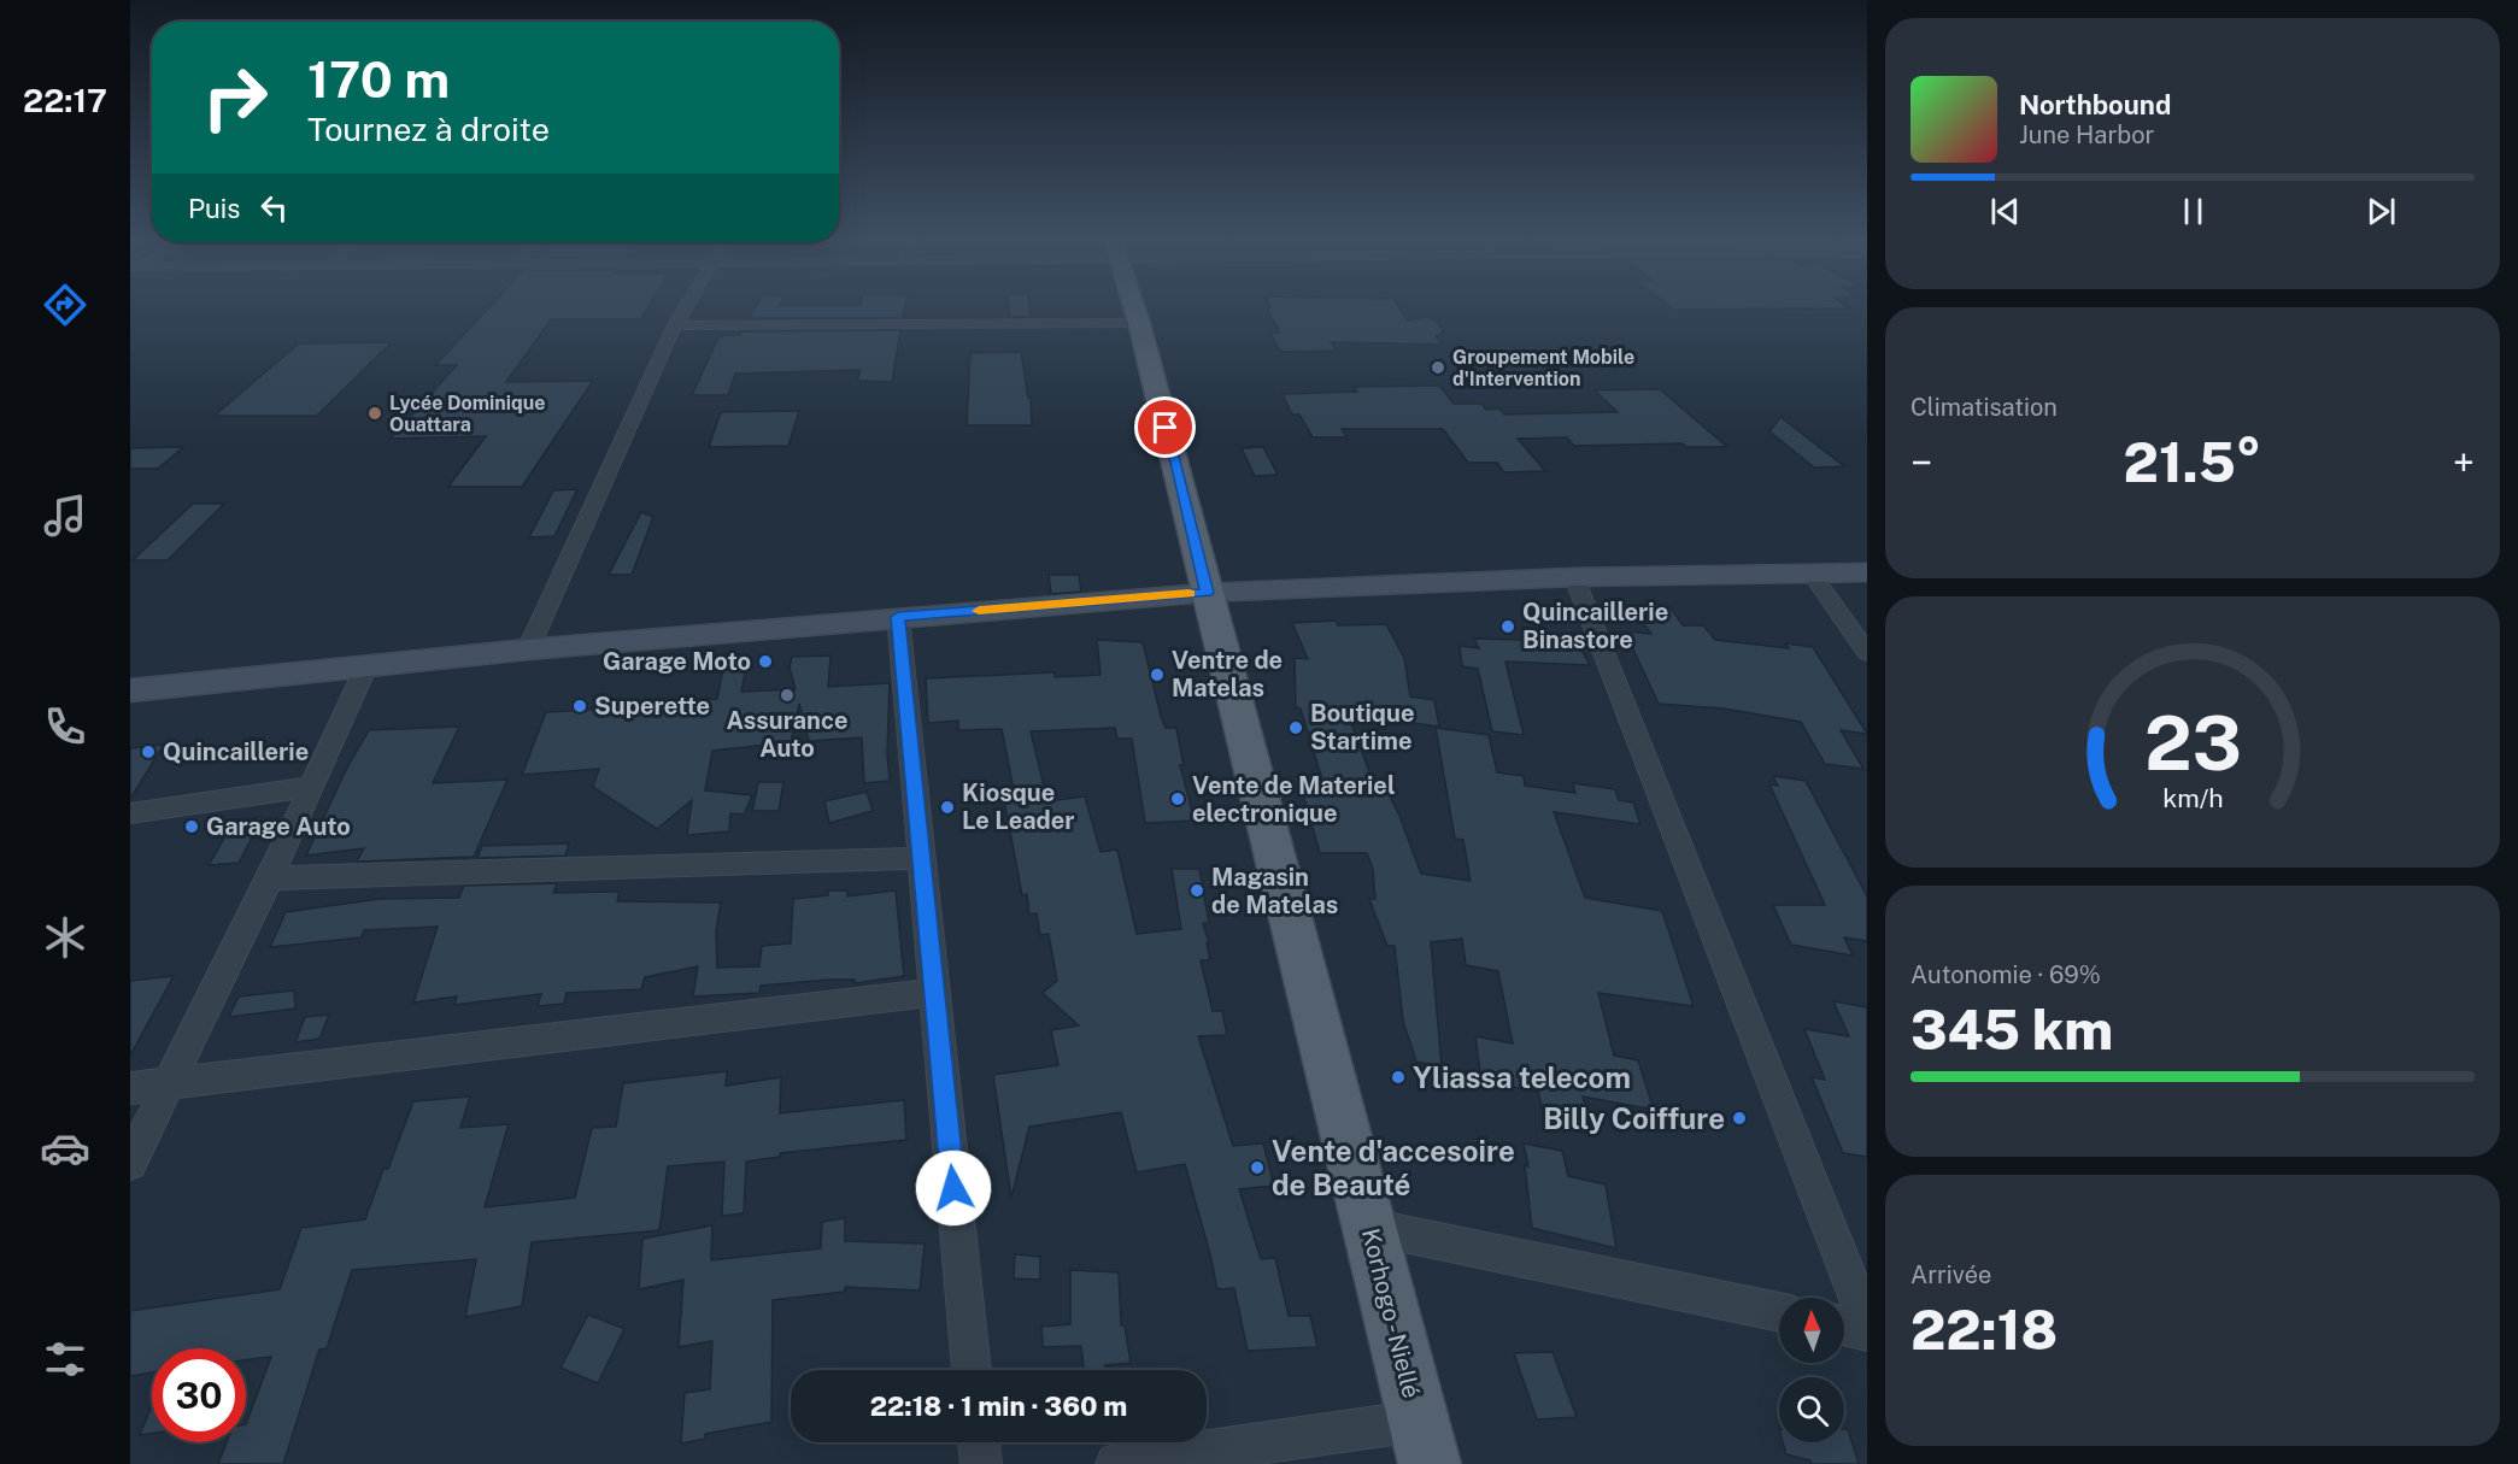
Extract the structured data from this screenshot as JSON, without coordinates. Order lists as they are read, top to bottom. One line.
{"streets":{"main road":["Korhogo - Niellé"]},"places":["Groupement Mobile d'Intervention","Lycée Dominique Ouattara","Quincaillerie Binastore","Garage Moto","Ventre de Matelas","Assurance Auto","Superette","Boutique Startime","Quincaillerie","Vente de Materiel electronique","Kiosque Le Leader","Garage Auto","Magasin de Matelas","Yliassa telecom","Billy Coiffure","Vente d'accesoire de Beauté"],"north":"top","page":{"tabs":"22:17","turn":["170 m","Tournez à droite"],"song":["Northbound","June Harbor"],"then":"Puis","tile":["Climatisation",["Autonomie · 69%","345 km"],["Arrivée","22:18"]],"heat":["−","21.5°","+"],"limit":"30","trip":"22:18 · 1 min · 360 m","gauge":["23","km/h"]}}
